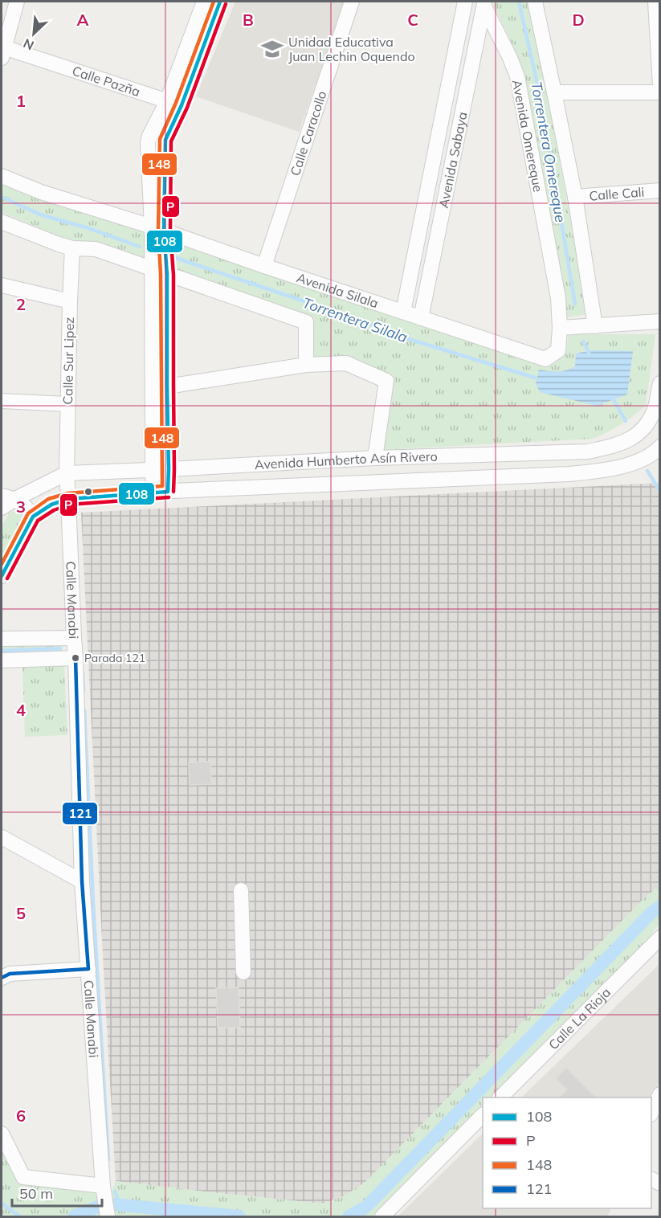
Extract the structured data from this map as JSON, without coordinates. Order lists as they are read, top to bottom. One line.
{"streets":{"street":["Calle Pazña","Calle Caracollo","Avenida Omereque","Avenida Sabaya","Calle Cali","Avenida Silala","Calle Sur Lipez","Avenida Humberto Asín Rivero","Calle Manabi","Calle La Rioja"]},"crossings":[["Calle Caracollo","Avenida Silala"],["Avenida Omereque","Avenida Sabaya"],["Avenida Omereque","Avenida Silala"],["Avenida Sabaya","Avenida Silala"],["Calle Sur Lipez","Avenida Humberto Asín Rivero"],["Calle Sur Lipez","Calle Manabi"],["Avenida Humberto Asín Rivero","Calle Manabi"]],"water":["Torrentera Omereque","Torrentera Silala"],"places":{"school or university":["Unidad Educativa Juan Lechin Oquendo"],"other":["Parada 121"]},"lines":["transit line 108","transit line 148","transit line P","transit line 121"],"legend":["108","P","148","121"],"scale_bar":"50 m","north":"bottom left","grid":{"columns":["A","B","C","D"],"rows":["1","2","3","4","5","6"]}}
